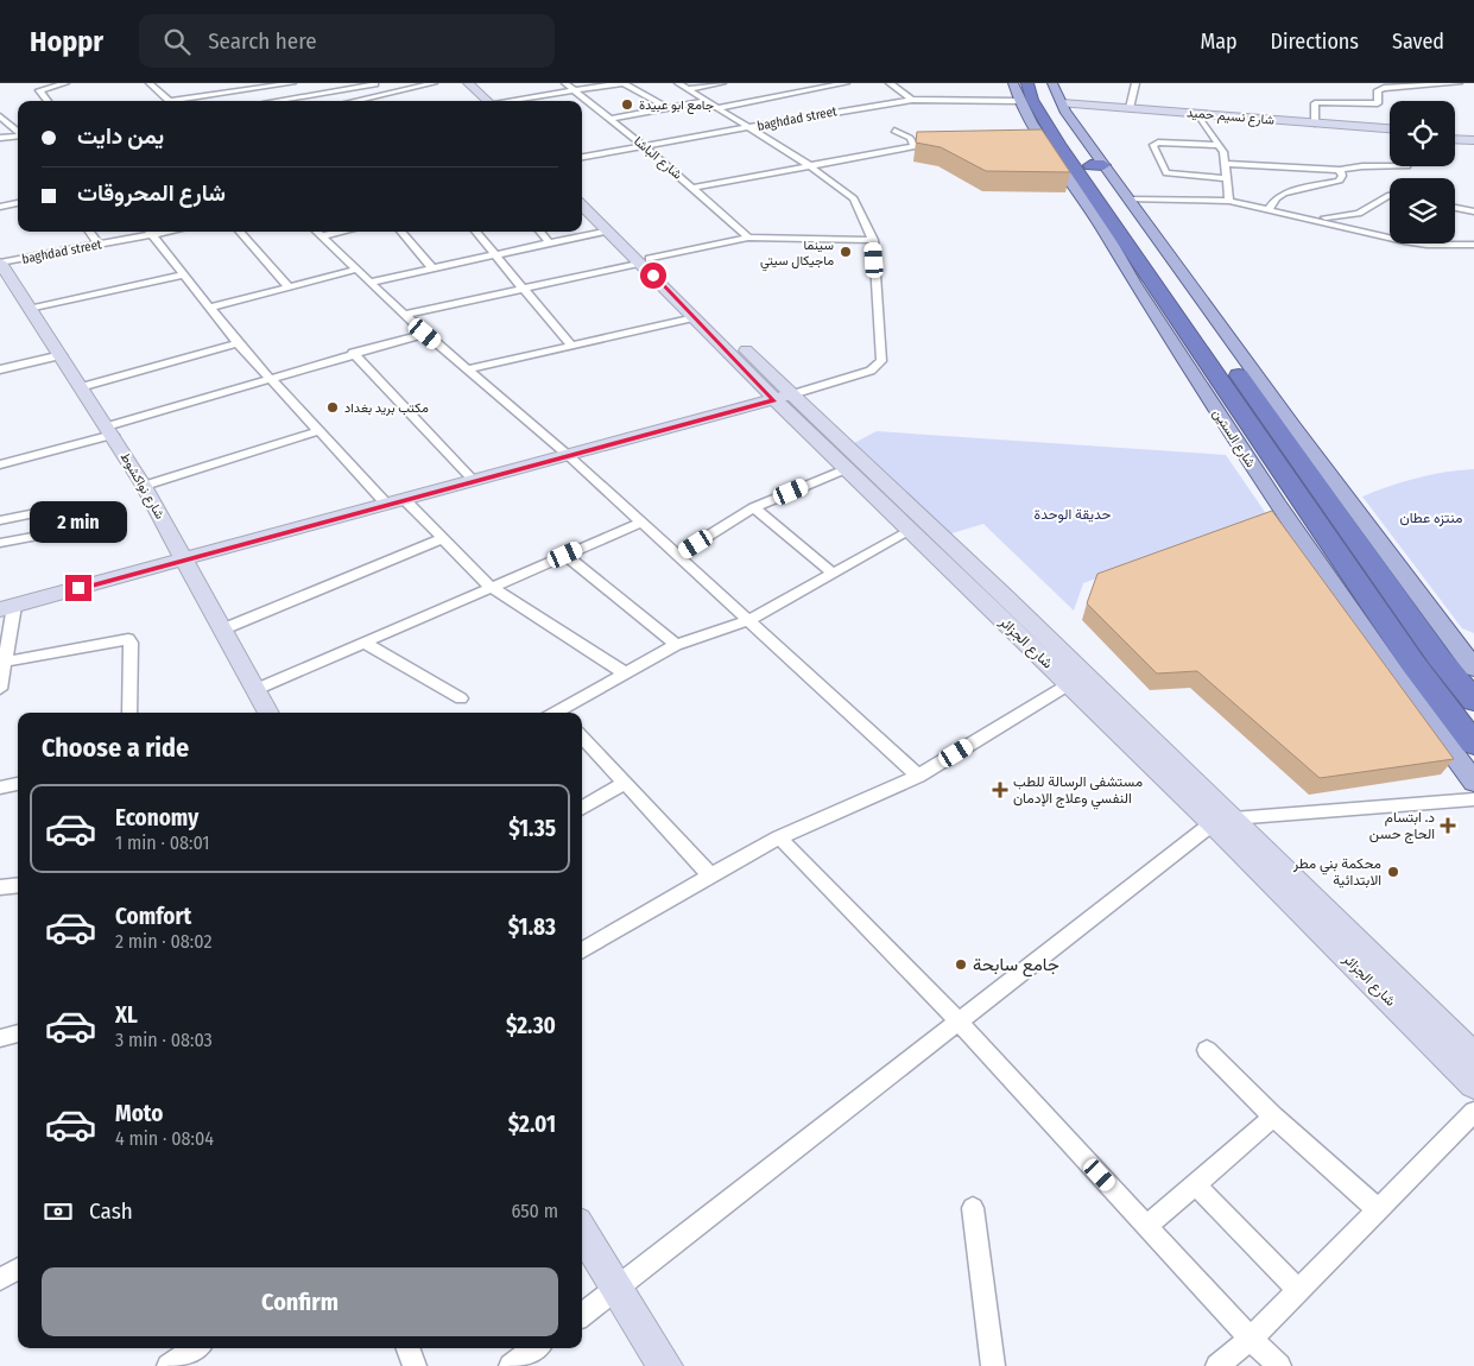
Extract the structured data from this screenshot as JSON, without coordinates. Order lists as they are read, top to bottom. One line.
{"streets":{"highway":["شارع الستين"],"main road":["شارع نسيم حميد","شارع نواكشوط","شارع الجزائر"],"street":["baghdad street","شارع الباشا"]},"crossings":[["شارع نسيم حميد","شارع الستين"],["baghdad street","شارع الباشا"],["baghdad street","شارع الستين"],["baghdad street","شارع نواكشوط"]],"parks":["حديقة الوحدة","منتزه عطان"],"places":{"other":["جامع ابو عبيدة","سينما ماجيكال سيتي","مكتب بريد بغداد","محكمة بني مطر الابتدائية","جامع سابحة"],"health":["مستشفى الرسالة للطب النفسي وعلاج الإدمان","د. ابتسام الحاج حسن"]},"page":{"header":"Hoppr","search":"Search here","nav":["Map","Directions","Saved"],"banner":["يمن دايت","شارع المحروقات"],"bubble":"2 min","heading":"Choose a ride","list":[{"name":"Economy","note":"1 min · 08:01","value":"$1.35"},{"name":"Comfort","note":"2 min · 08:02","value":"$1.83"},{"name":"XL","note":"3 min · 08:03","value":"$2.30"},{"name":"Moto","note":"4 min · 08:04","value":"$2.01"}],"pay":["Cash","650 m"],"buttons":"Confirm"}}
